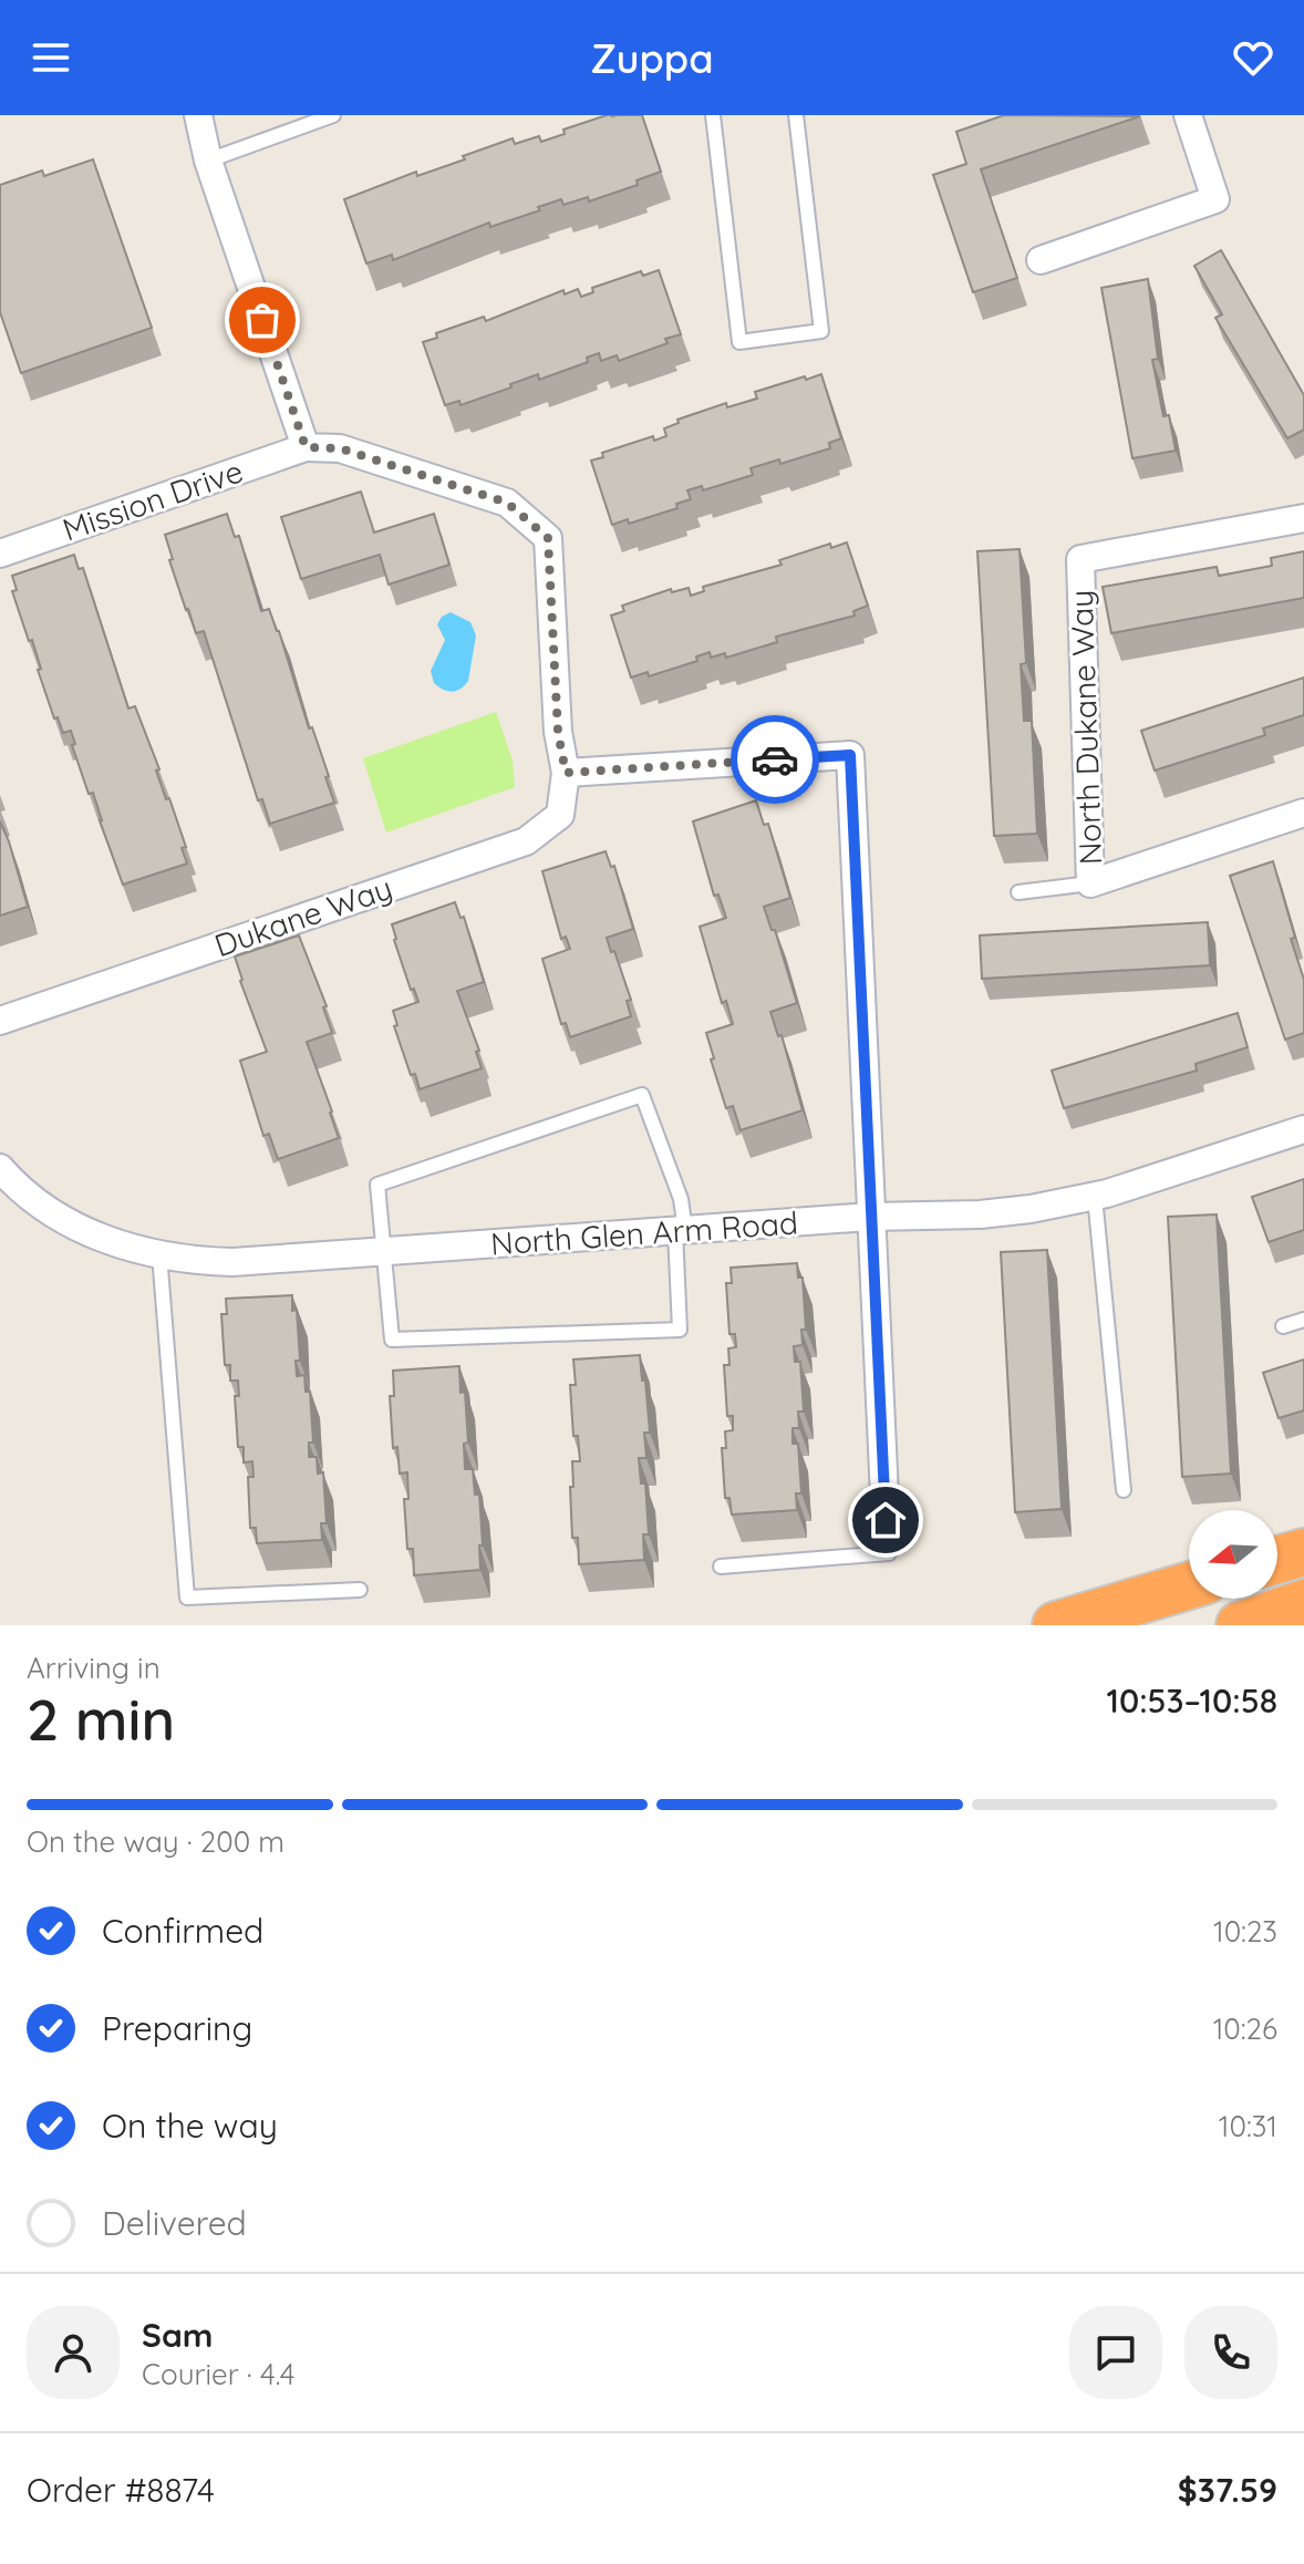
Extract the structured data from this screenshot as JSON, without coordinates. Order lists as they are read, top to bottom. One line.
{"streets":{"street":["Mission Drive","North Dukane Way","Dukane Way","North Glen Arm Road"]},"crossings":[["Mission Drive","Dukane Way"]],"north":"left","page":{"header":"Zuppa","heading":["2 min","Arriving in","10:53–10:58"],"panel":["Sam","Courier · 4.4","Order #8874","$37.59"],"bar":"On the way · 200 m","list":[["Confirmed","10:23"],["Preparing","10:26"],["On the way","10:31"],"Delivered"]}}
